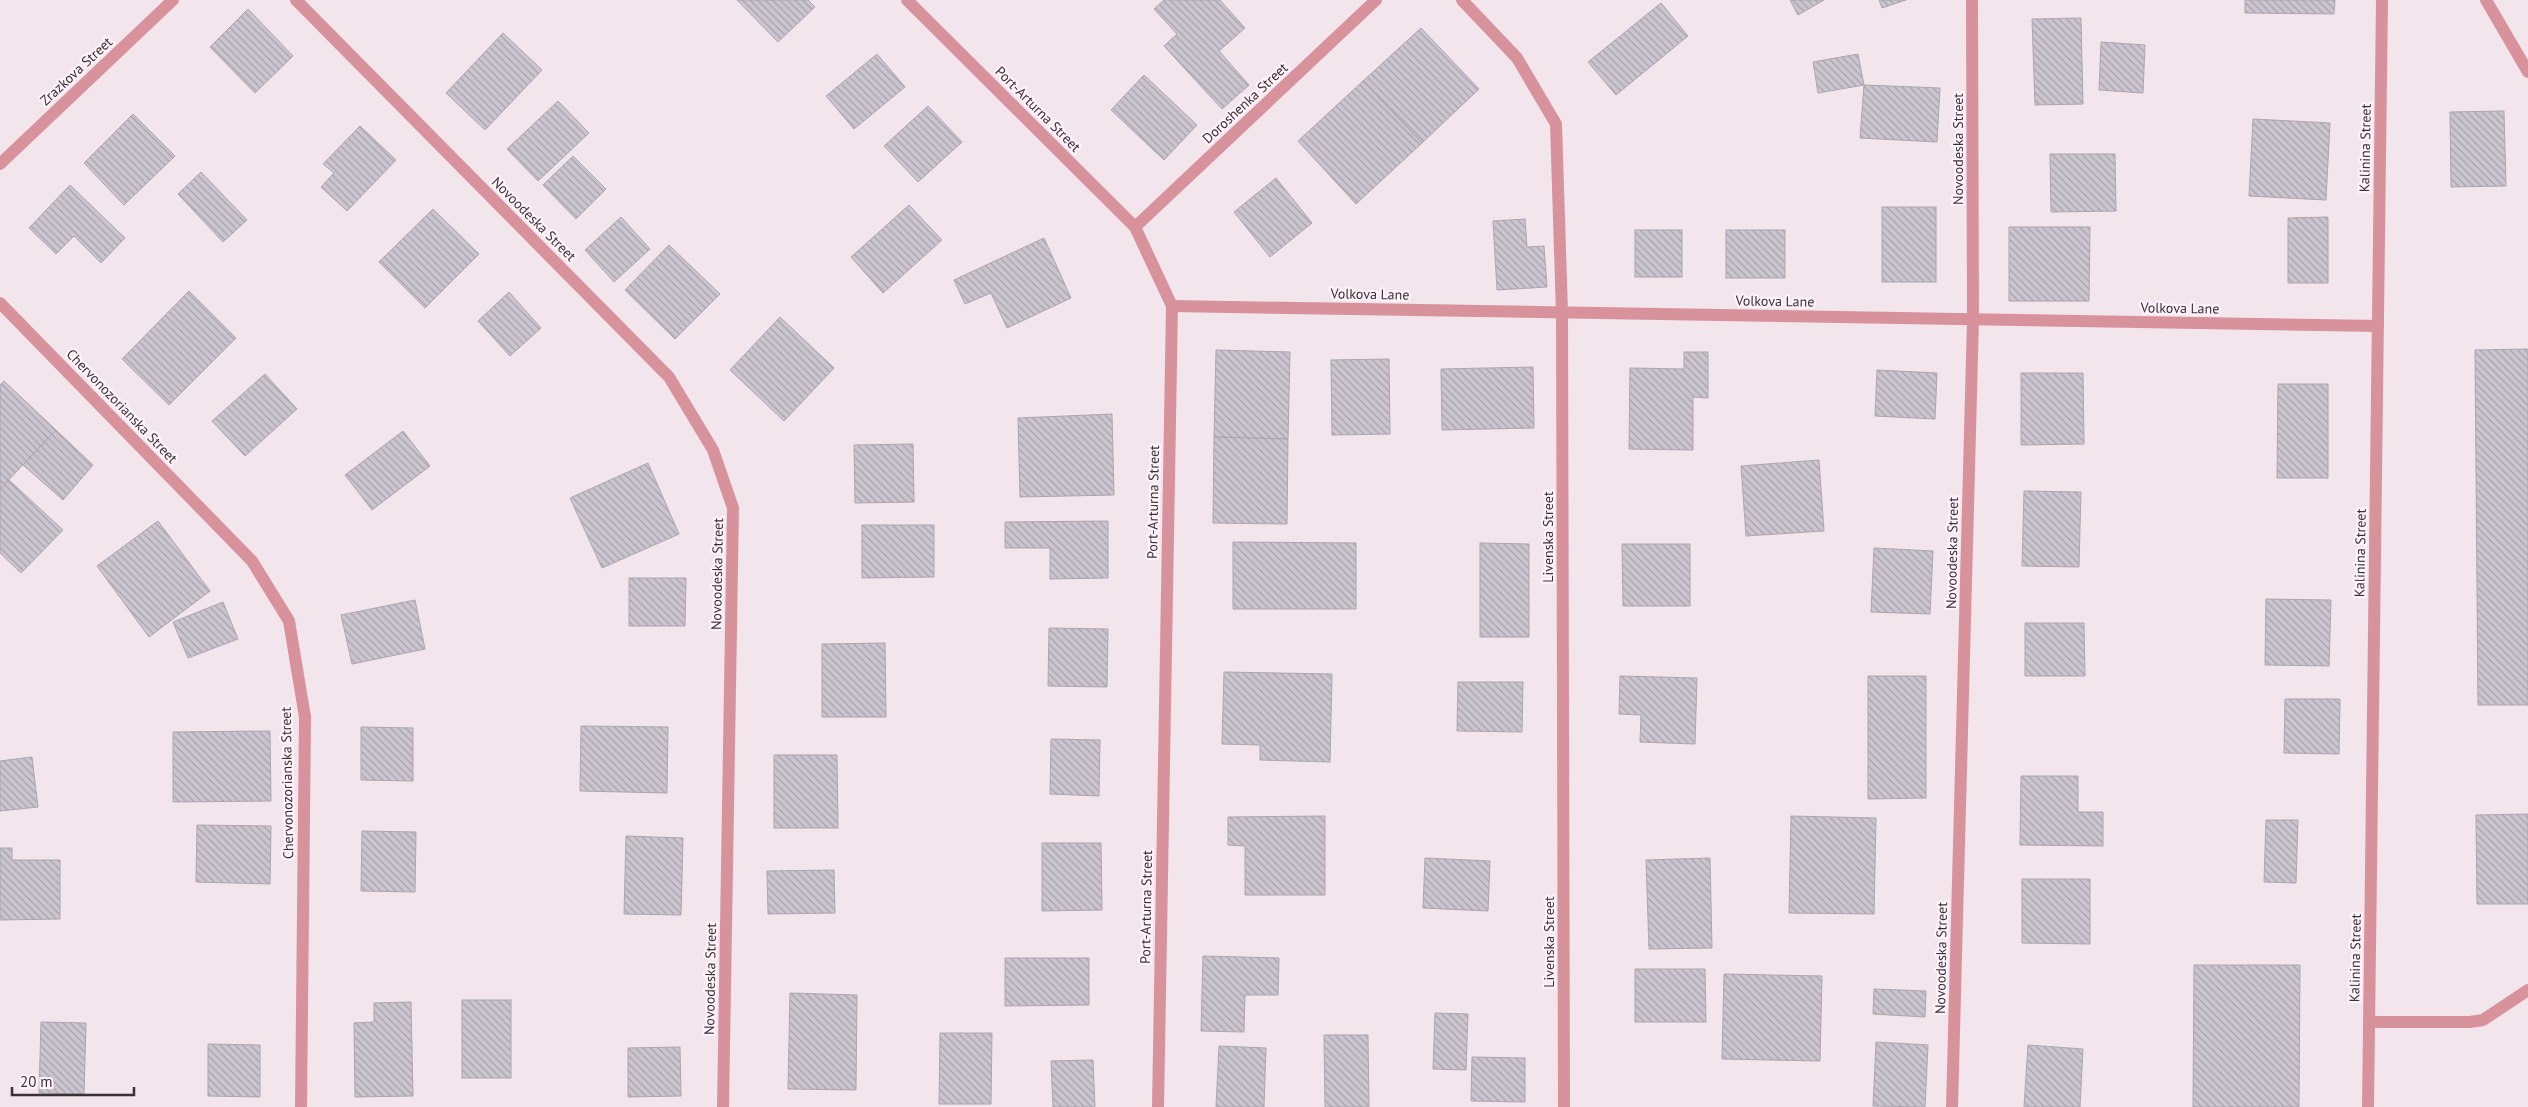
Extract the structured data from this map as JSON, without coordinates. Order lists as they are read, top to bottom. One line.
{"streets":{"street":["Zrazkova Street","Doroshenka Street","Port-Arturna Street","Kalinina Street","Novoodeska Street","Volkova Lane","Chervonozorianska Street","Livenska Street"]},"crossings":[["Doroshenka Street","Port-Arturna Street"],["Port-Arturna Street","Volkova Lane"],["Kalinina Street","Volkova Lane"],["Novoodeska Street","Volkova Lane"],["Volkova Lane","Livenska Street"]],"scale_bar":"20 m"}
